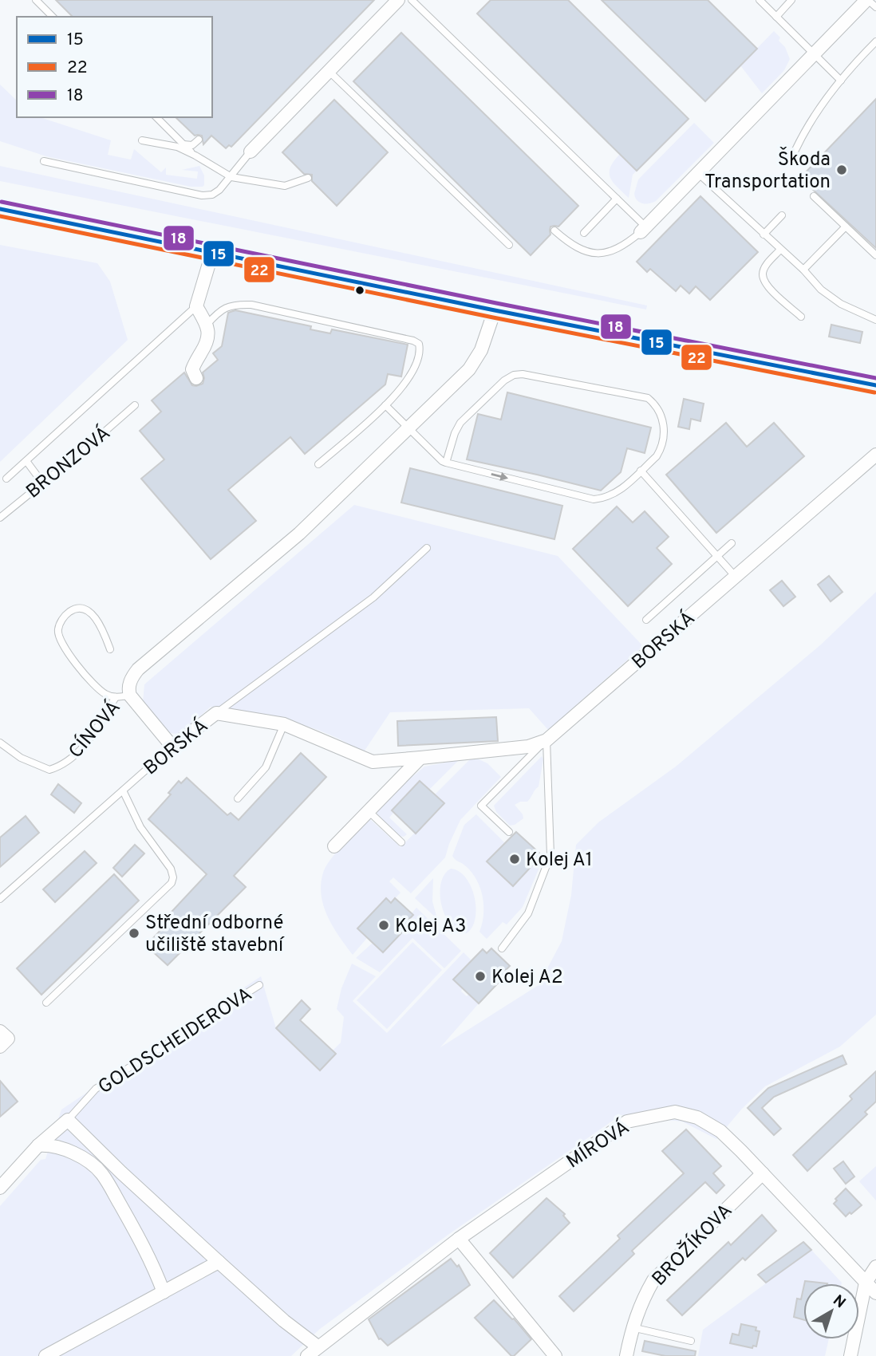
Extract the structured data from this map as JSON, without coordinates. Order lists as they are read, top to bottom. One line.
{"streets":{"street":["BORSKÁ","CÍNOVÁ","GOLDSCHEIDEROVA","MÍROVÁ","BROŽÍKOVA"],"lane":["BRONZOVÁ"]},"crossings":[["BORSKÁ","CÍNOVÁ"],["MÍROVÁ","BROŽÍKOVA"]],"places":["Škoda Transportation","Kolej A1","Kolej A3","Střední odborné učiliště stavební","Kolej A2"],"lines":["transit line 18","transit line 15","transit line 22"],"legend":["15","22","18"],"north":"top right"}
